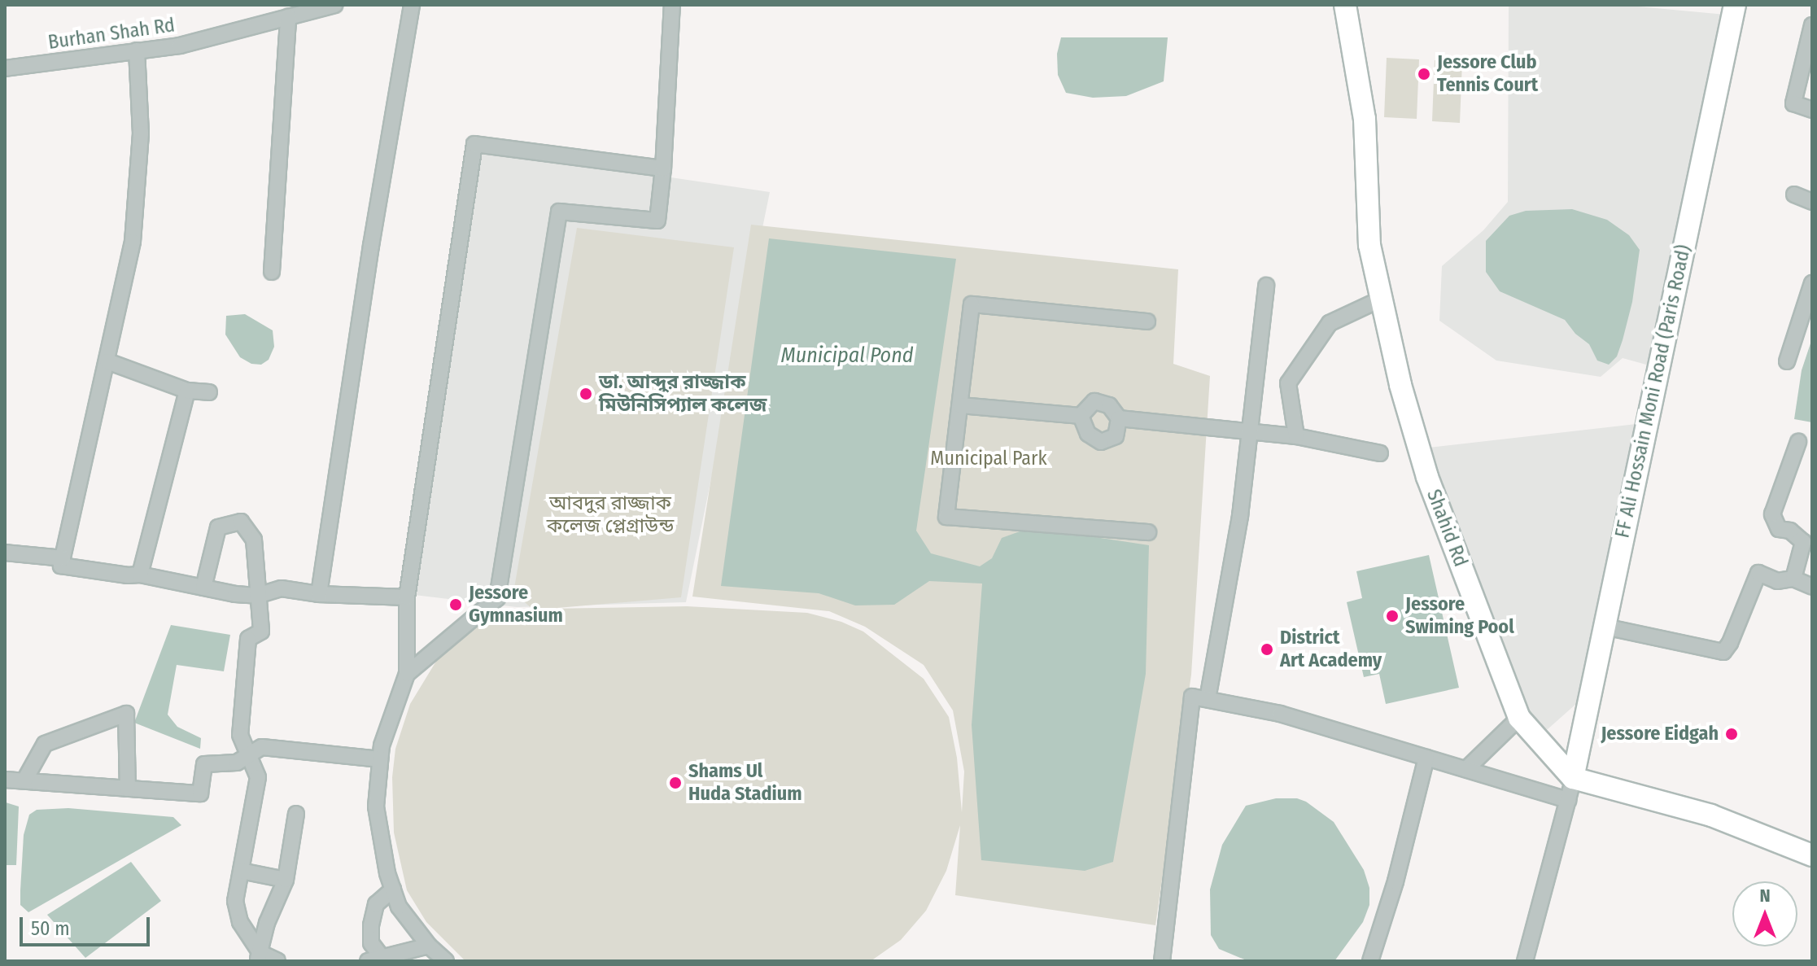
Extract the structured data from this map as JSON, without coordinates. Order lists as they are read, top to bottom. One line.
{"streets":{"street":["Burhan Shah Rd","FF Ali Hossain Moni Road (Paris Road)","Shahid Rd"]},"crossings":[["FF Ali Hossain Moni Road (Paris Road)","Shahid Rd"]],"water":["Municipal Pond"],"parks":["Municipal Park","আবদুর রাজ্জাক কলেজ প্লেগ্রাউন্ড"],"places":["Jessore Club Tennis Court","ডা. আব্দুর রাজ্জাক মিউনিসিপ্যাল কলেজ","Jessore Gymnasium","Jessore Swiming Pool","District Art Academy","Jessore Eidgah","Shams Ul Huda Stadium"],"scale_bar":"50 m","north":"top"}
